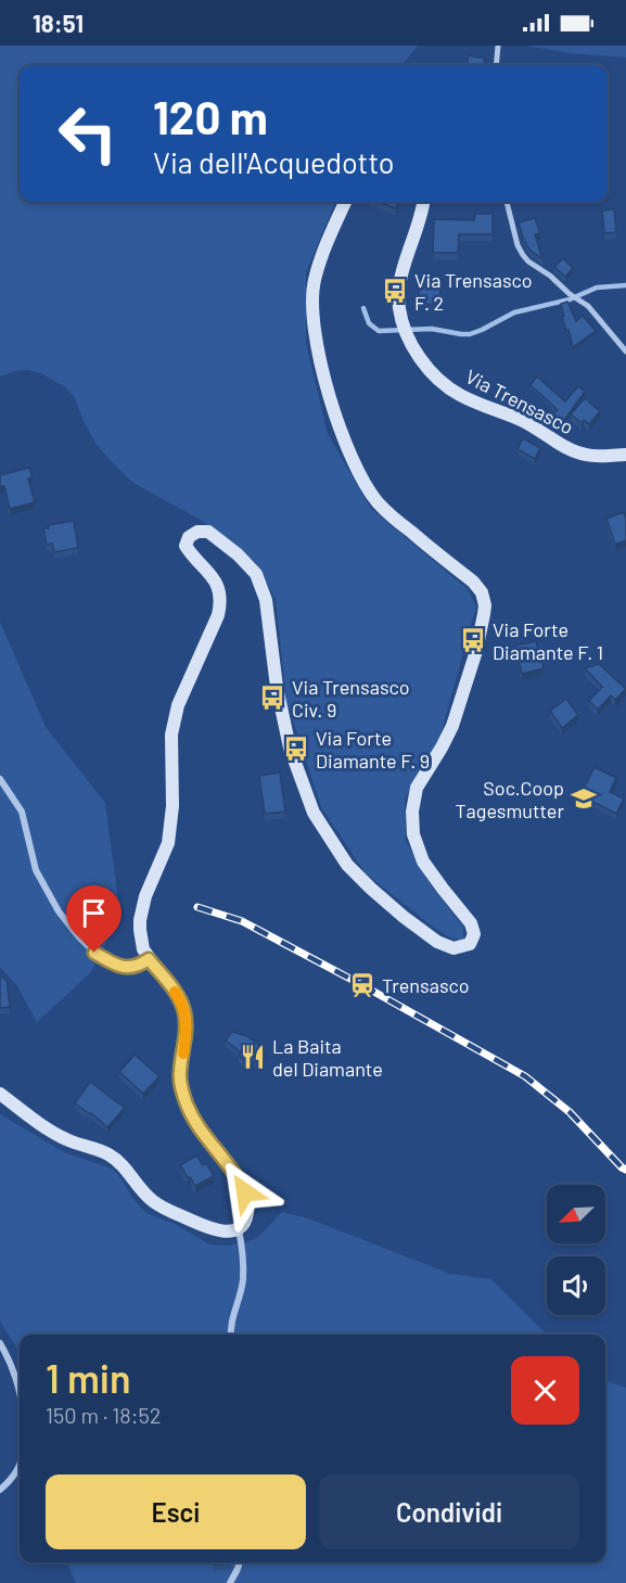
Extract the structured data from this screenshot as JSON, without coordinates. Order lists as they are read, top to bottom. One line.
{"streets":{"main road":["Via Trensasco"]},"places":{"bus stop":["Via Trensasco F. 2","Via Forte Diamante F. 1","Via Trensasco Civ. 9","Via Forte Diamante F. 9"],"school or university":["Soc.Coop Tagesmutter"],"station":["Trensasco"],"restaurant":["La Baita del Diamante"]},"north":"bottom left","page":{"status":"18:51","turn":["120 m","Via dell'Acquedotto"],"heading":["1 min","150 m · 18:52"],"buttons":["Esci","Condividi"]}}
